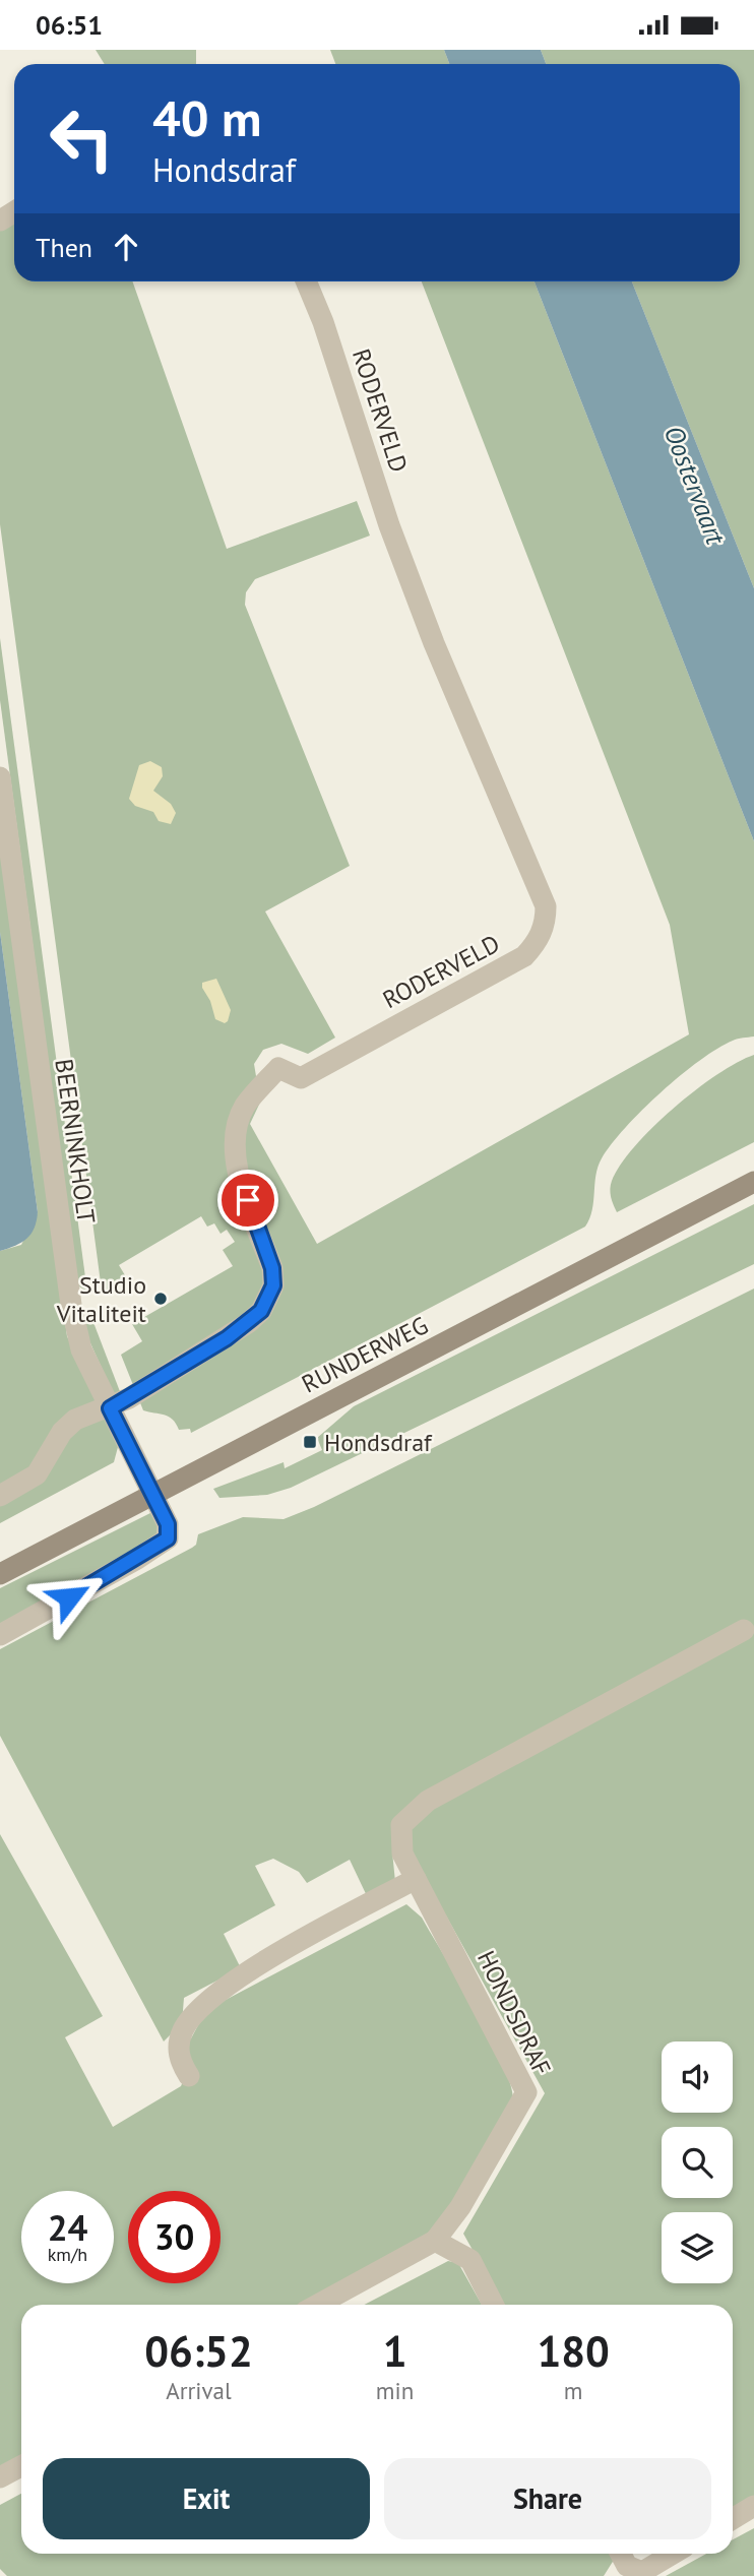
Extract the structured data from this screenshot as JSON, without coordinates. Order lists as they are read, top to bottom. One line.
{"streets":{"street":["RODERVELD","BEERNINKHOLT","RUNDERWEG","HONDSDRAF"]},"crossings":[["RODERVELD","BEERNINKHOLT"],["BEERNINKHOLT","RUNDERWEG"]],"water":["Oostervaart"],"places":{"other":["Studio Vitaliteit"],"transit":["Hondsdraf"]},"page":{"status":"06:51","turn":["40 m","Hondsdraf"],"then":"Then","speed":"24 km/h","limit":"30","eta":["06:52","Arrival","1","min","180","m"],"buttons":["Exit","Share"]}}
